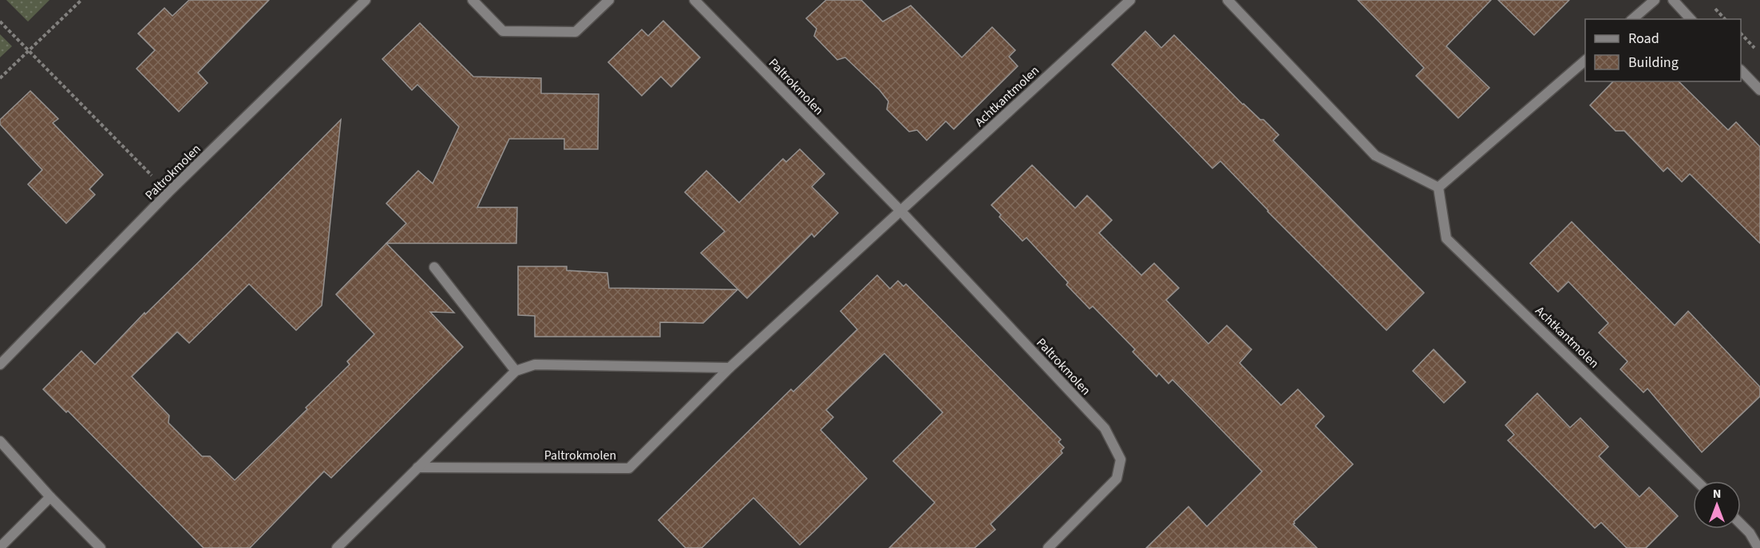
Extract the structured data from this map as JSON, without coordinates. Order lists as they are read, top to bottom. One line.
{"streets":{"street":["Paltrokmolen","Achtkantmolen"]},"crossings":[["Paltrokmolen","Achtkantmolen"]],"legend":["Road","Building"],"north":"top"}
